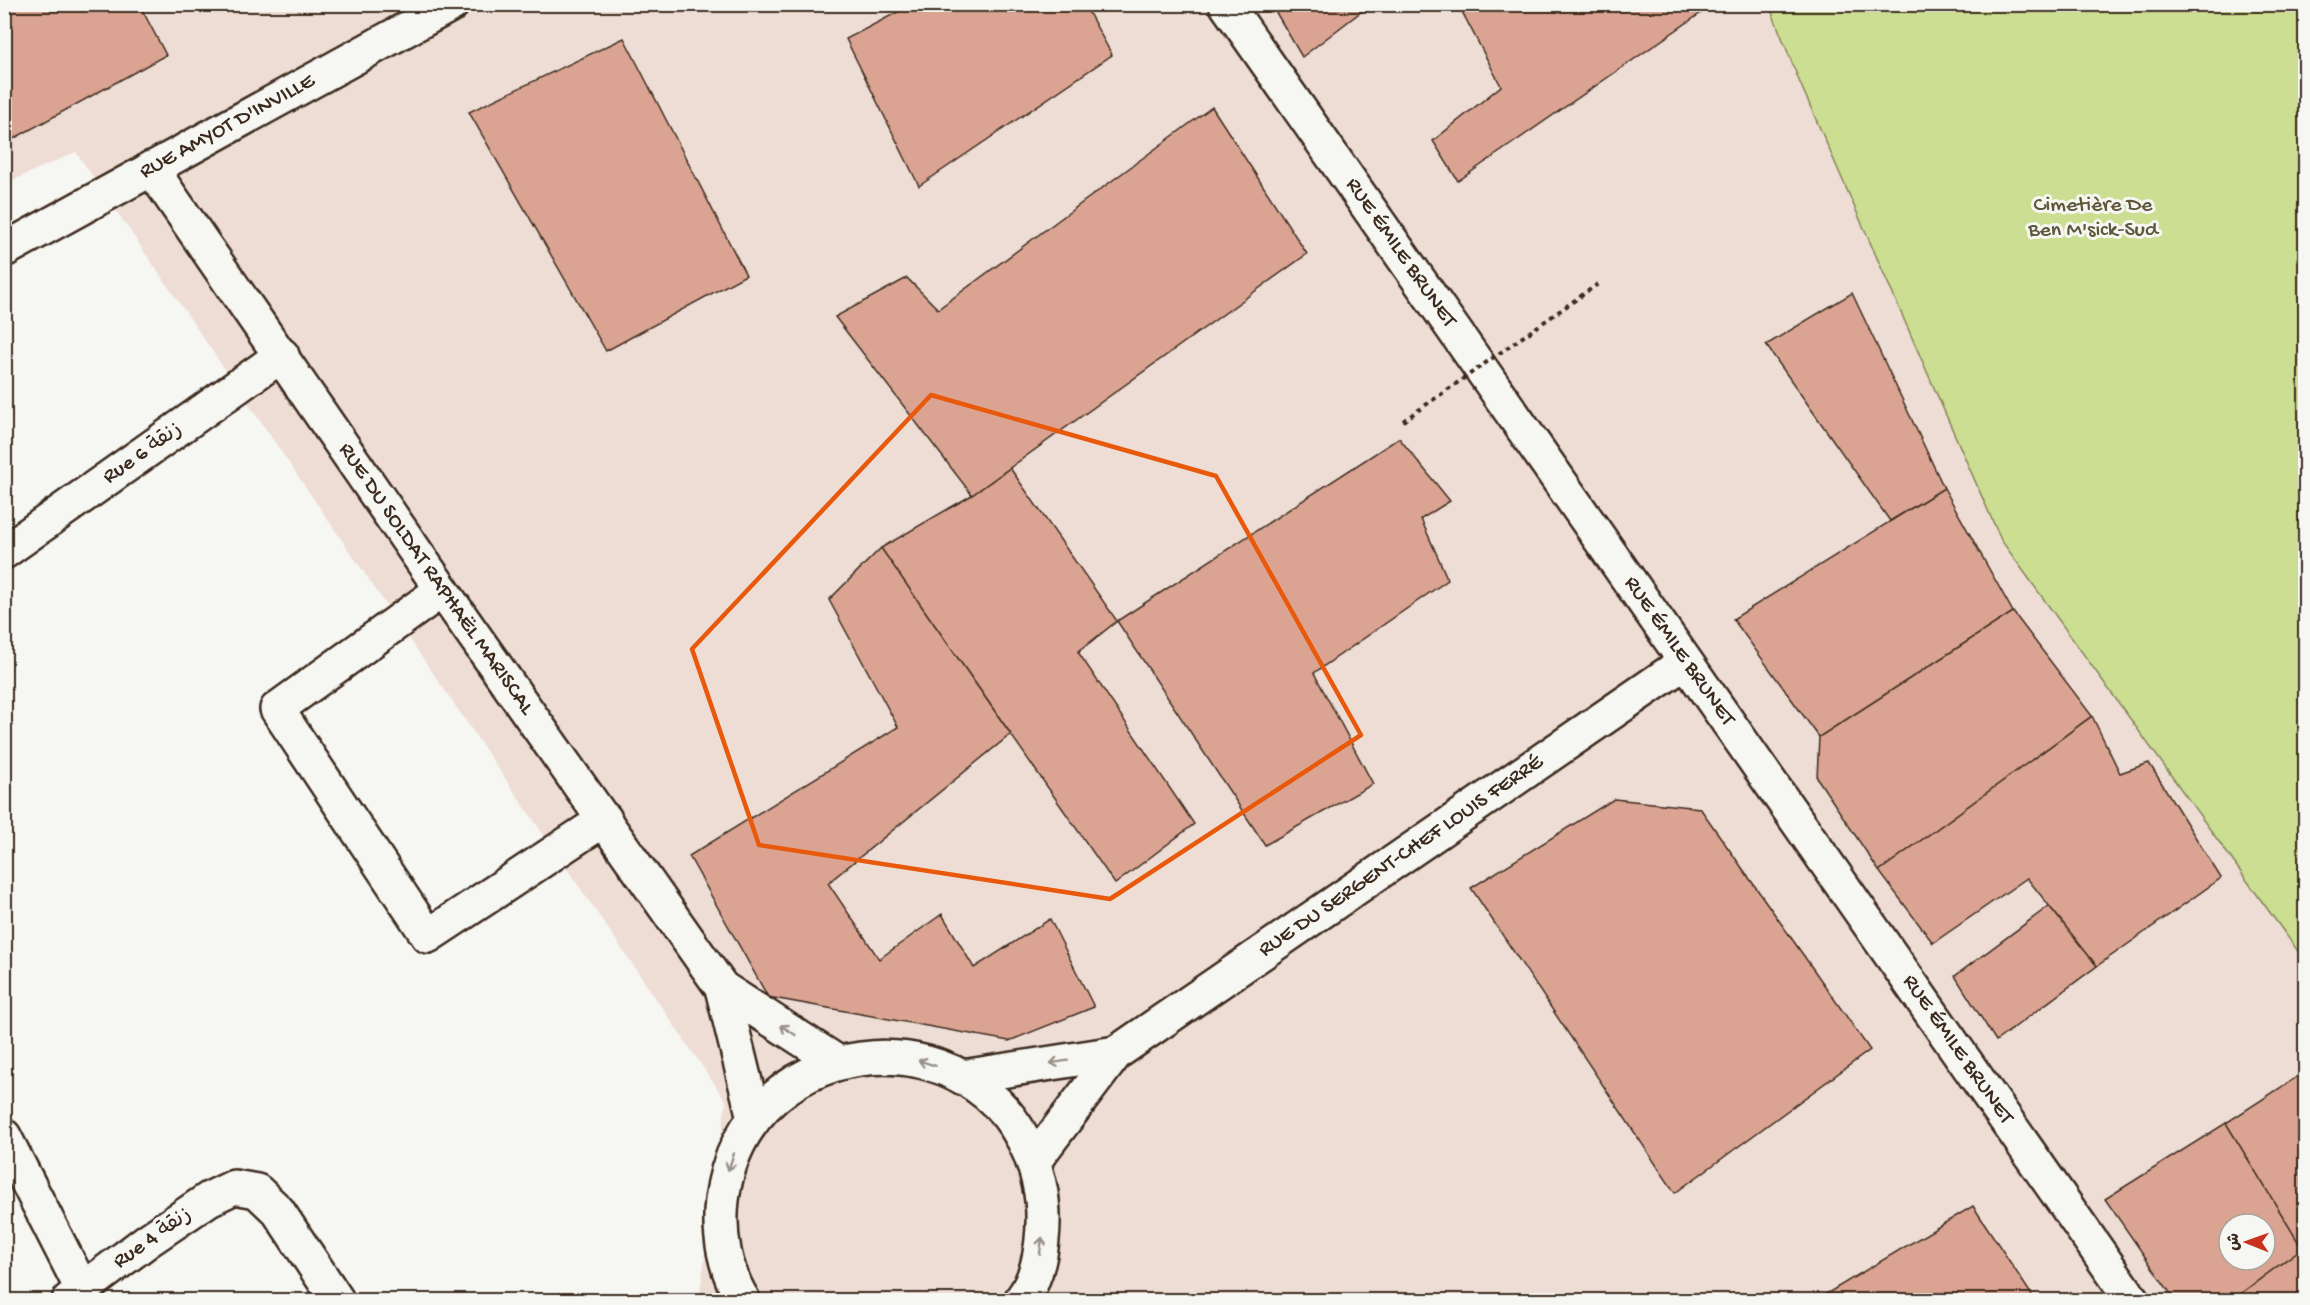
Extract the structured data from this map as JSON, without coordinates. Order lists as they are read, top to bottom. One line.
{"streets":{"street":["RUE AMYOT D'INVILLE","RUE ÉMILE BRUNET","Rue 6 زنقة","RUE DU SOLDAT RAPHAËL MARISCAL","RUE DU SERGENT-CHEF LOUIS FERRÉ","Rue 4 زنقة"]},"crossings":[["RUE AMYOT D'INVILLE","RUE DU SOLDAT RAPHAËL MARISCAL"],["RUE ÉMILE BRUNET","RUE DU SERGENT-CHEF LOUIS FERRÉ"],["Rue 6 زنقة","RUE DU SOLDAT RAPHAËL MARISCAL"]],"parks":["Cimetière De Ben M'sick-Sud"],"north":"left"}
